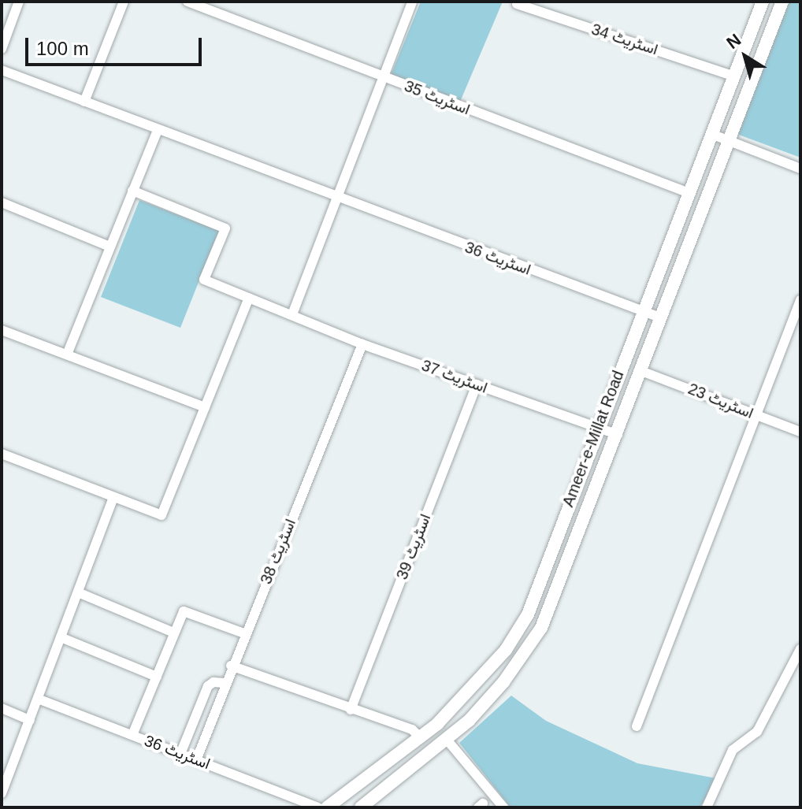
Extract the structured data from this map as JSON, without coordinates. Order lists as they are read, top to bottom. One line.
{"streets":{"main road":["Ameer-e-Millat Road"],"street":["اسٹریٹ 34","اسٹریٹ 35","اسٹریٹ 36","اسٹریٹ 37","اسٹریٹ 23","اسٹریٹ 39","اسٹریٹ 38"]},"crossings":[["اسٹریٹ 34","Ameer-e-Millat Road"],["اسٹریٹ 35","Ameer-e-Millat Road"],["اسٹریٹ 36","Ameer-e-Millat Road"],["اسٹریٹ 36","اسٹریٹ 38"],["اسٹریٹ 37","Ameer-e-Millat Road"],["اسٹریٹ 37","اسٹریٹ 39"],["اسٹریٹ 37","اسٹریٹ 38"],["اسٹریٹ 23","Ameer-e-Millat Road"]],"scale_bar":"100 m","north":"top left"}
